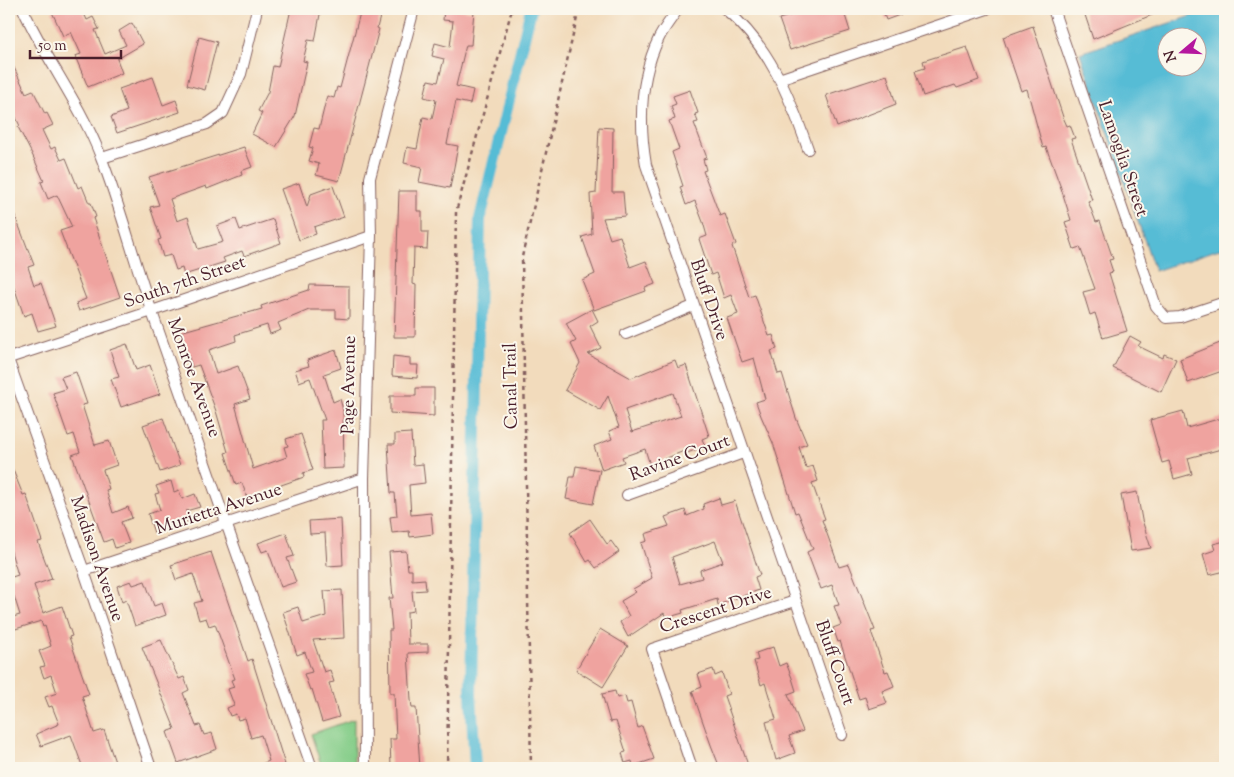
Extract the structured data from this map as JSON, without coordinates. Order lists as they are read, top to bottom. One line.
{"streets":{"street":["Lamoglia Street","South 7th Street","Bluff Drive","Monroe Avenue","Page Avenue","Ravine Court","Murietta Avenue","Madison Avenue","Crescent Drive","Bluff Court"],"path":["Canal Trail"]},"crossings":[["South 7th Street","Monroe Avenue"],["South 7th Street","Page Avenue"],["Bluff Drive","Ravine Court"],["Bluff Drive","Crescent Drive"],["Bluff Drive","Bluff Court"],["Monroe Avenue","Murietta Avenue"],["Page Avenue","Murietta Avenue"],["Murietta Avenue","Madison Avenue"],["Crescent Drive","Bluff Court"]],"scale_bar":"50 m","north":"left"}
